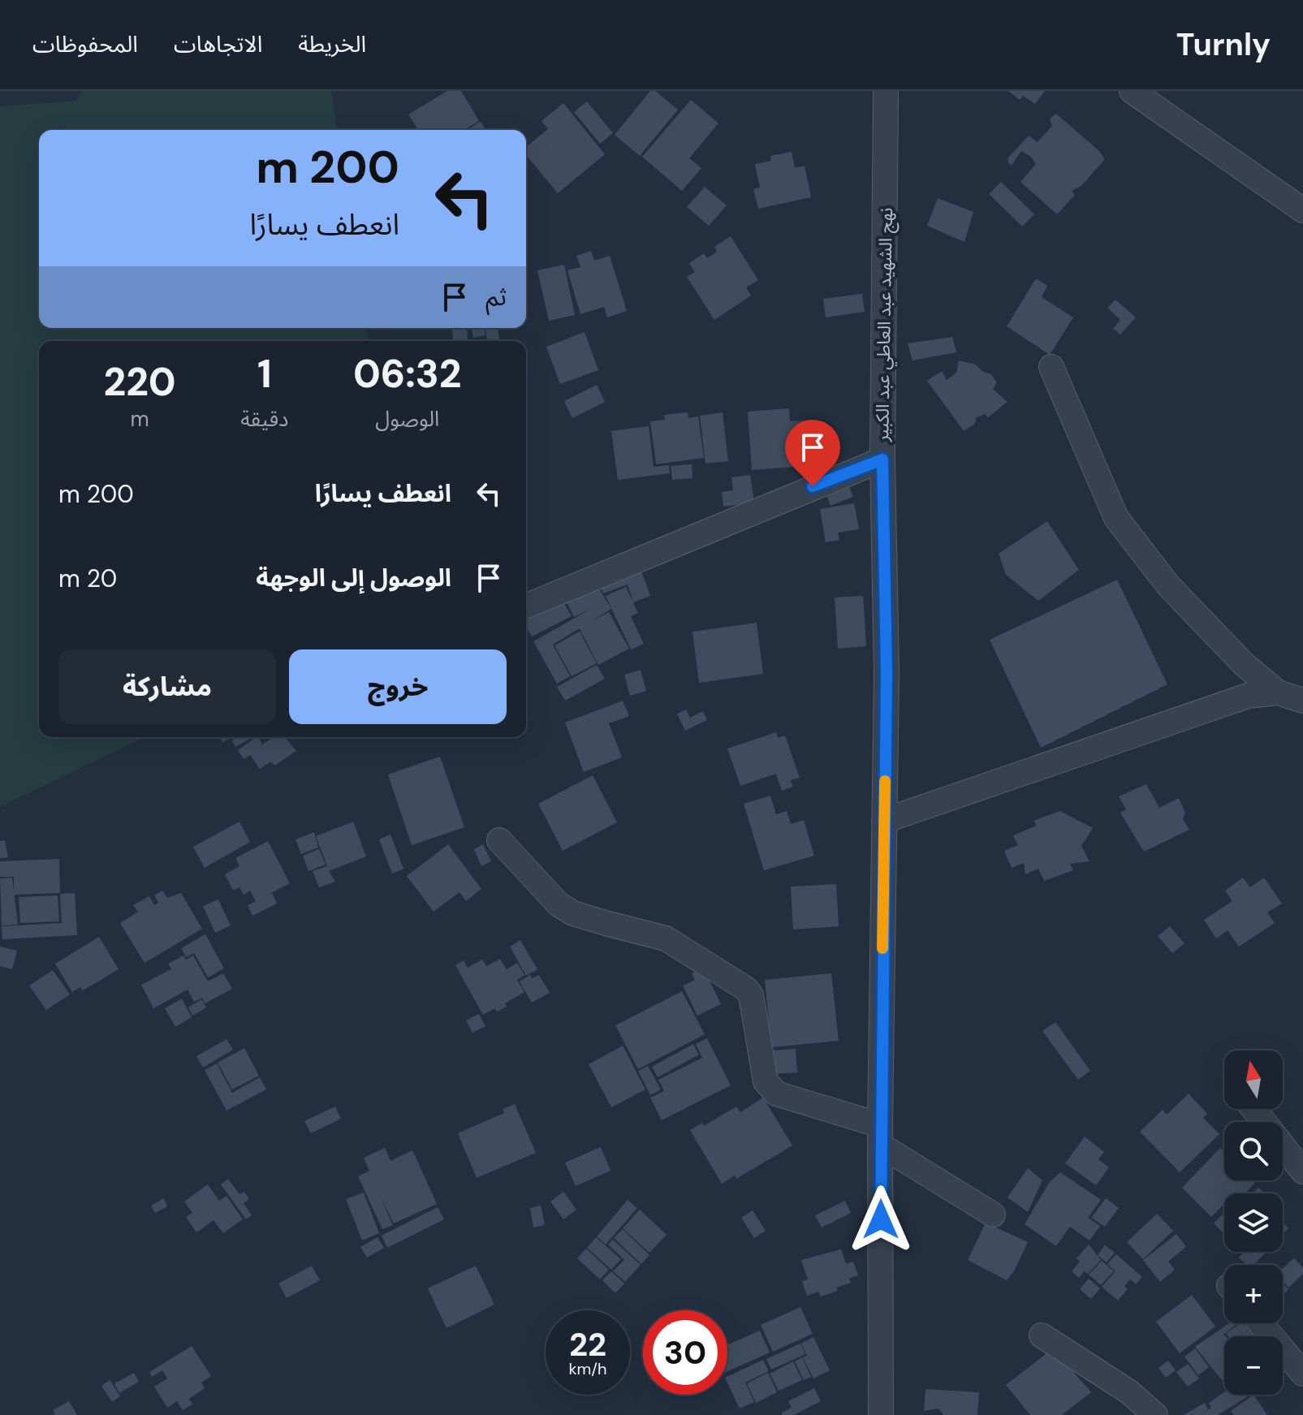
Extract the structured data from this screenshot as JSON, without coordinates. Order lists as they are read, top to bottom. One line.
{"streets":{"street":["نهج الشهيد عبد العاطي عبد الكبير"]},"north":"top","page":{"header":"Turnly","nav":["الخريطة","الاتجاهات","المحفوظات"],"turn":["200 m","انعطف يسارًا"],"then":"ثم","eta":["06:32","الوصول","1","دقيقة","220","m"],"list":[{"name":"انعطف يسارًا","value":"200 m"},{"name":"الوصول إلى الوجهة","value":"20 m"}],"buttons":["خروج","مشاركة"],"map_buttons":["+","−"],"speed":"22 km/h","limit":"30"}}
